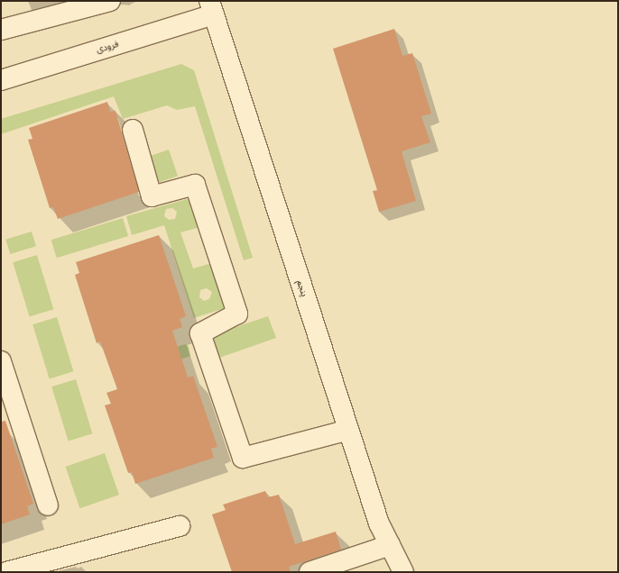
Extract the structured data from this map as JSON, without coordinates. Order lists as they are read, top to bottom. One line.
{"streets":{"street":["فرودی","پنجم"]},"crossings":[["فرودی","پنجم"]]}
